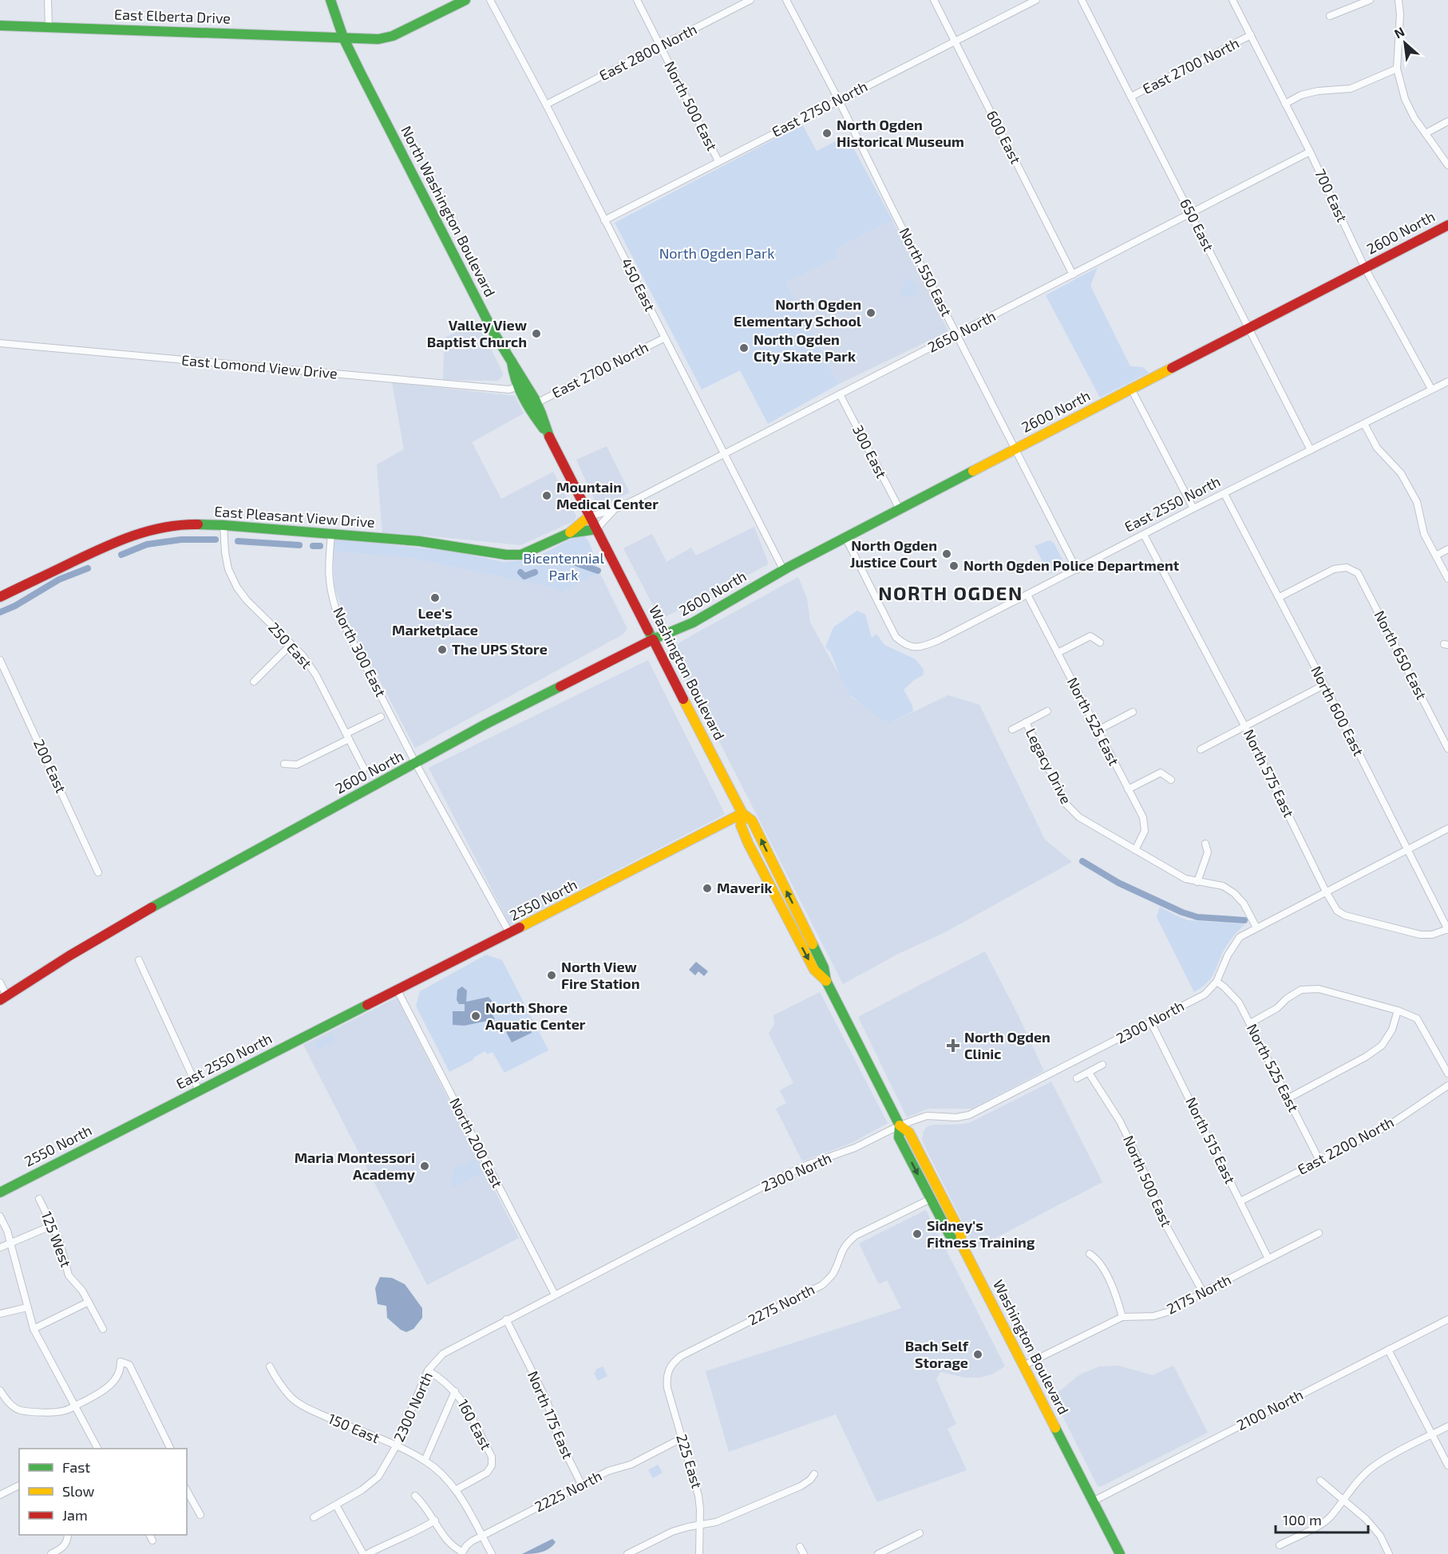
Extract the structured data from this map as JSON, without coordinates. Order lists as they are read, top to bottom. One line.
{"streets":{"main road":["East Elberta Drive","North Washington Boulevard","2600 North","East 2550 North","East Pleasant View Drive","Washington Boulevard","2550 North"],"street":["East 2800 North","East 2700 North","North 500 East","East 2750 North","600 East","700 East","650 East","North 550 East","450 East","2650 North","East Lomond View Drive","300 East","250 East","North 300 East","North 650 East","North 600 East","North 525 East","200 East","Legacy Drive","North 575 East","2300 North","North 515 East","North 200 East","East 2200 North","125 West","2175 North","2275 North","2100 North","North 175 East","160 East","150 East","225 East","2225 North"]},"crossings":[["East Elberta Drive","North Washington Boulevard"],["East 2800 North","North 500 East"],["East 2800 North","450 East"],["East 2700 North","700 East"],["East 2700 North","North Washington Boulevard"],["East 2700 North","650 East"],["East 2700 North","450 East"],["North 500 East","East 2750 North"],["North 500 East","2175 North"],["East 2750 North","600 East"],["East 2750 North","North 550 East"],["East 2750 North","450 East"],["600 East","2650 North"],["700 East","2600 North"],["700 East","2650 North"],["700 East","East 2550 North"],["North Washington Boulevard","East Lomond View Drive"],["North Washington Boulevard","Washington Boulevard"],["650 East","2600 North"],["650 East","2650 North"],["650 East","East 2550 North"],["2600 North","North 550 East"],["2600 North","450 East"],["2600 North","300 East"],["2600 North","East 2550 North"],["2600 North","North 300 East"],["2600 North","Washington Boulevard"],["North 550 East","2650 North"],["North 550 East","East 2550 North"],["450 East","2650 North"],["2650 North","300 East"],["2650 North","East Pleasant View Drive"],["2650 North","Washington Boulevard"],["East 2550 North","North 600 East"],["East 2550 North","North 525 East"],["East 2550 North","North 575 East"],["East 2550 North","2550 North"],["East Pleasant View Drive","250 East"],["East Pleasant View Drive","North 300 East"],["East Pleasant View Drive","Washington Boulevard"],["North 300 East","2550 North"],["North 650 East","North 600 East"],["Washington Boulevard","2550 North"],["Washington Boulevard","2300 North"],["Washington Boulevard","2175 North"],["Washington Boulevard","2275 North"],["Washington Boulevard","2100 North"],["North 600 East","North 575 East"],["North 600 East","2300 North"],["North 525 East","Legacy Drive"],["North 525 East","2300 North"],["North 525 East","East 2200 North"],["Legacy Drive","2300 North"],["North 575 East","2300 North"],["2550 North","North 200 East"],["2300 North","North 515 East"],["2300 North","North 200 East"],["2300 North","North 175 East"],["2300 North","160 East"],["2300 North","150 East"],["North 515 East","East 2200 North"],["North 515 East","2175 North"],["2275 North","225 East"],["North 175 East","2225 North"],["160 East","150 East"],["150 East","2225 North"],["225 East","2225 North"]],"districts":["NORTH OGDEN"],"parks":["North Ogden Park","Bicentennial Park"],"places":{"other":["North Ogden Historical Museum","North Ogden Elementary School","Valley View Baptist Church","North Ogden City Skate Park","Mountain Medical Center","North Ogden Justice Court","North Ogden Police Department","Lee's Marketplace","The UPS Store","Maverik","North View Fire Station","North Shore Aquatic Center","Maria Montessori Academy","Sidney's Fitness Training","Bach Self Storage"],"health":["North Ogden Clinic"]},"legend":["Fast","Slow","Jam"],"scale_bar":"100 m","north":"top left"}
